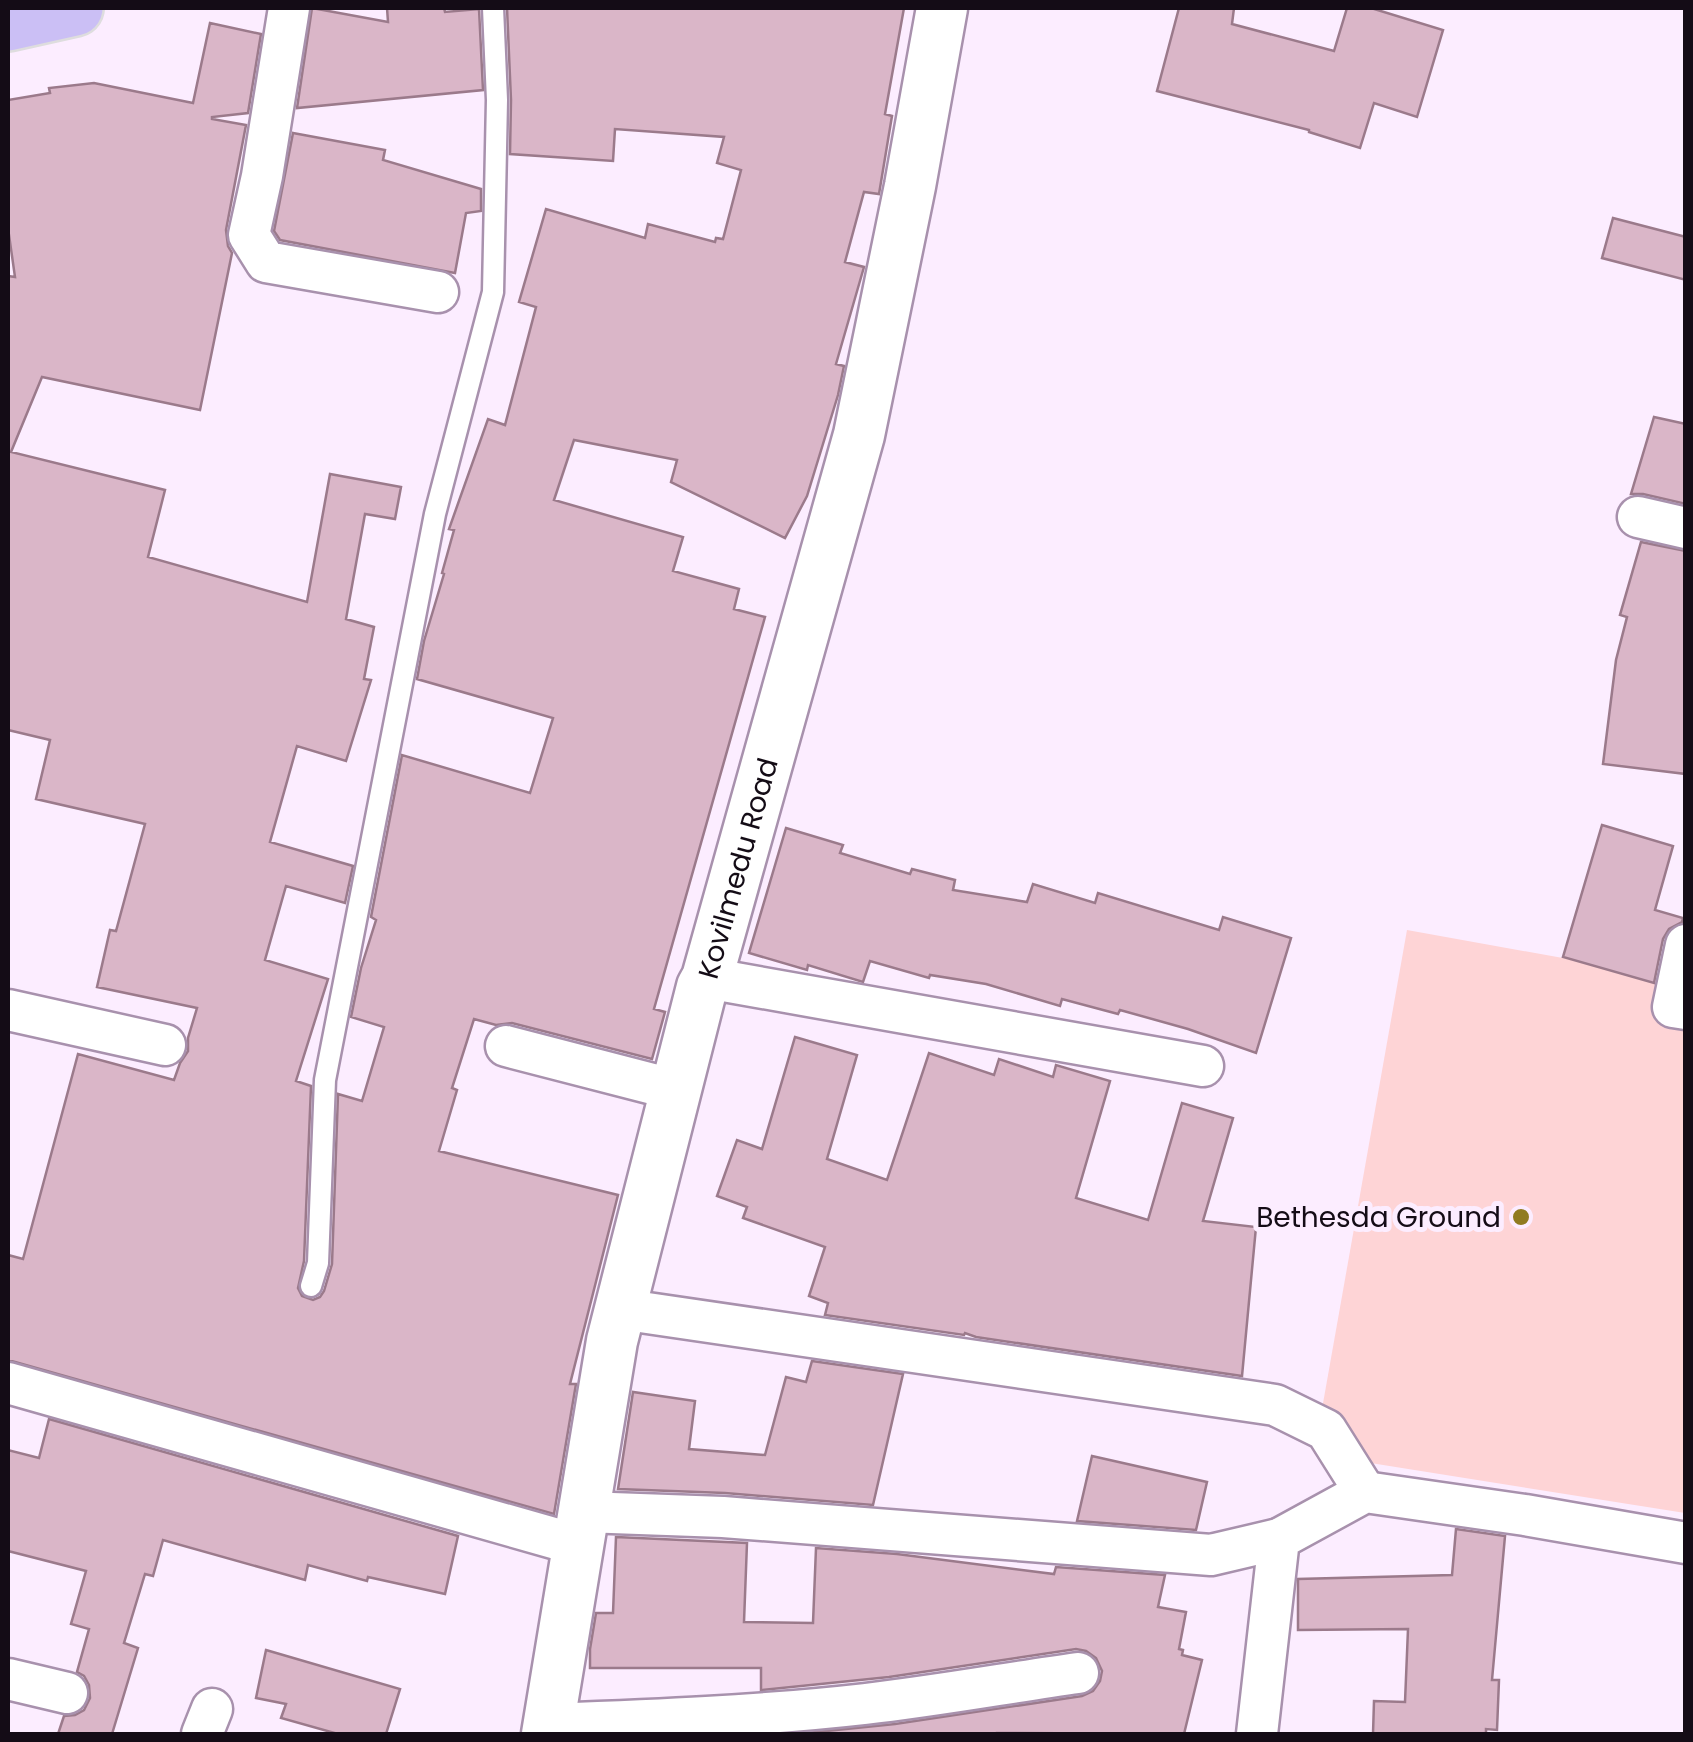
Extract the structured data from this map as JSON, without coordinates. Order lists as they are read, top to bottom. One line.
{"streets":{"street":["Kovilmedu Road"]},"places":["Bethesda Ground"]}
